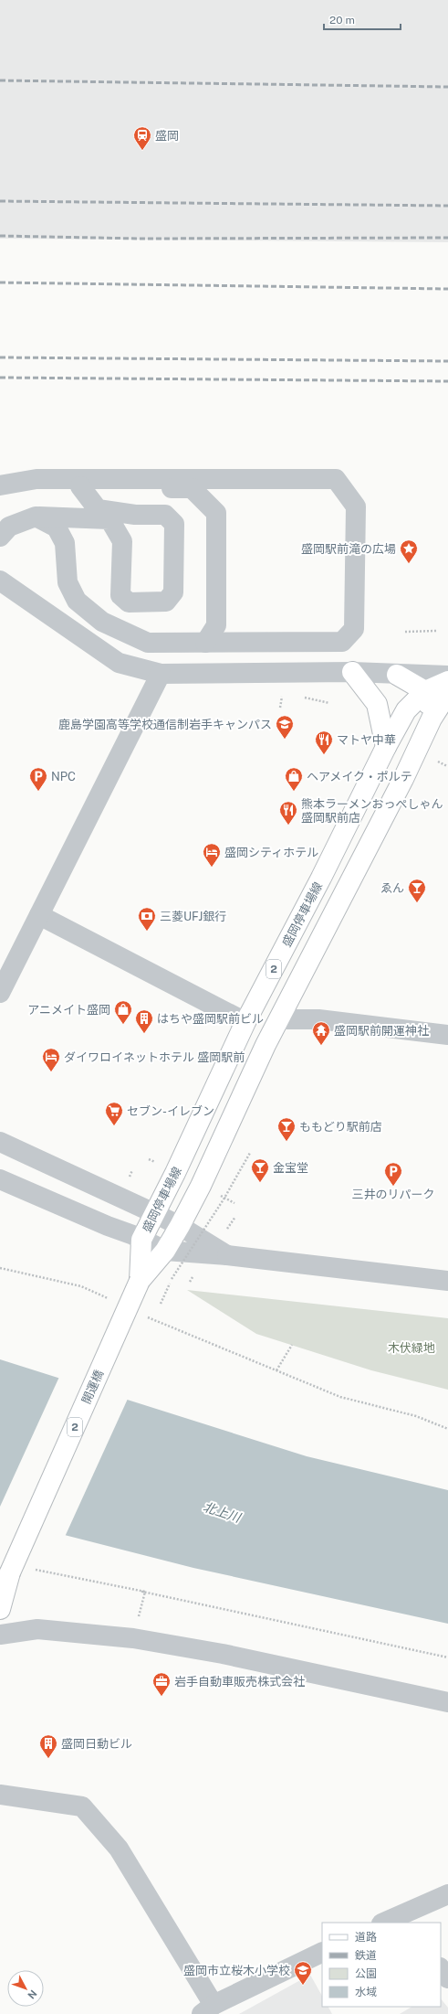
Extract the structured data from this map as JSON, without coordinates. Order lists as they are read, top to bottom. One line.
{"streets":{"main road":["盛岡停車場線","2","開運橋"]},"crossings":[["盛岡停車場線","2"],["盛岡停車場線","開運橋"],["2","開運橋"]],"water":["北上川"],"parks":["木伏緑地"],"places":{"station":["盛岡"],"place":["盛岡駅前滝の広場"],"school or university":["鹿島学園高等学校通信制岩手キャンパス","盛岡市立桜木小学校"],"restaurant":["マトヤ中華","熊本ラーメンおっぺしゃん 盛岡駅前店"],"parking":["NPC","三井のリパーク"],"shop":["ヘアメイク・ポルテ","アニメイト盛岡"],"hotel":["盛岡シティホテル","ダイワロイネットホテル 盛岡駅前"],"bar":["ゑん","ももどり駅前店","金宝堂"],"bank":["三菱UFJ銀行"],"building":["はちや盛岡駅前ビル","盛岡日動ビル"],"temple":["盛岡駅前開運神社"],"supermarket":["セブン-イレブン"],"office":["岩手自動車販売株式会社"]},"legend":["道路","鉄道","公園","水域"],"scale_bar":"20 m","north":"bottom right"}
